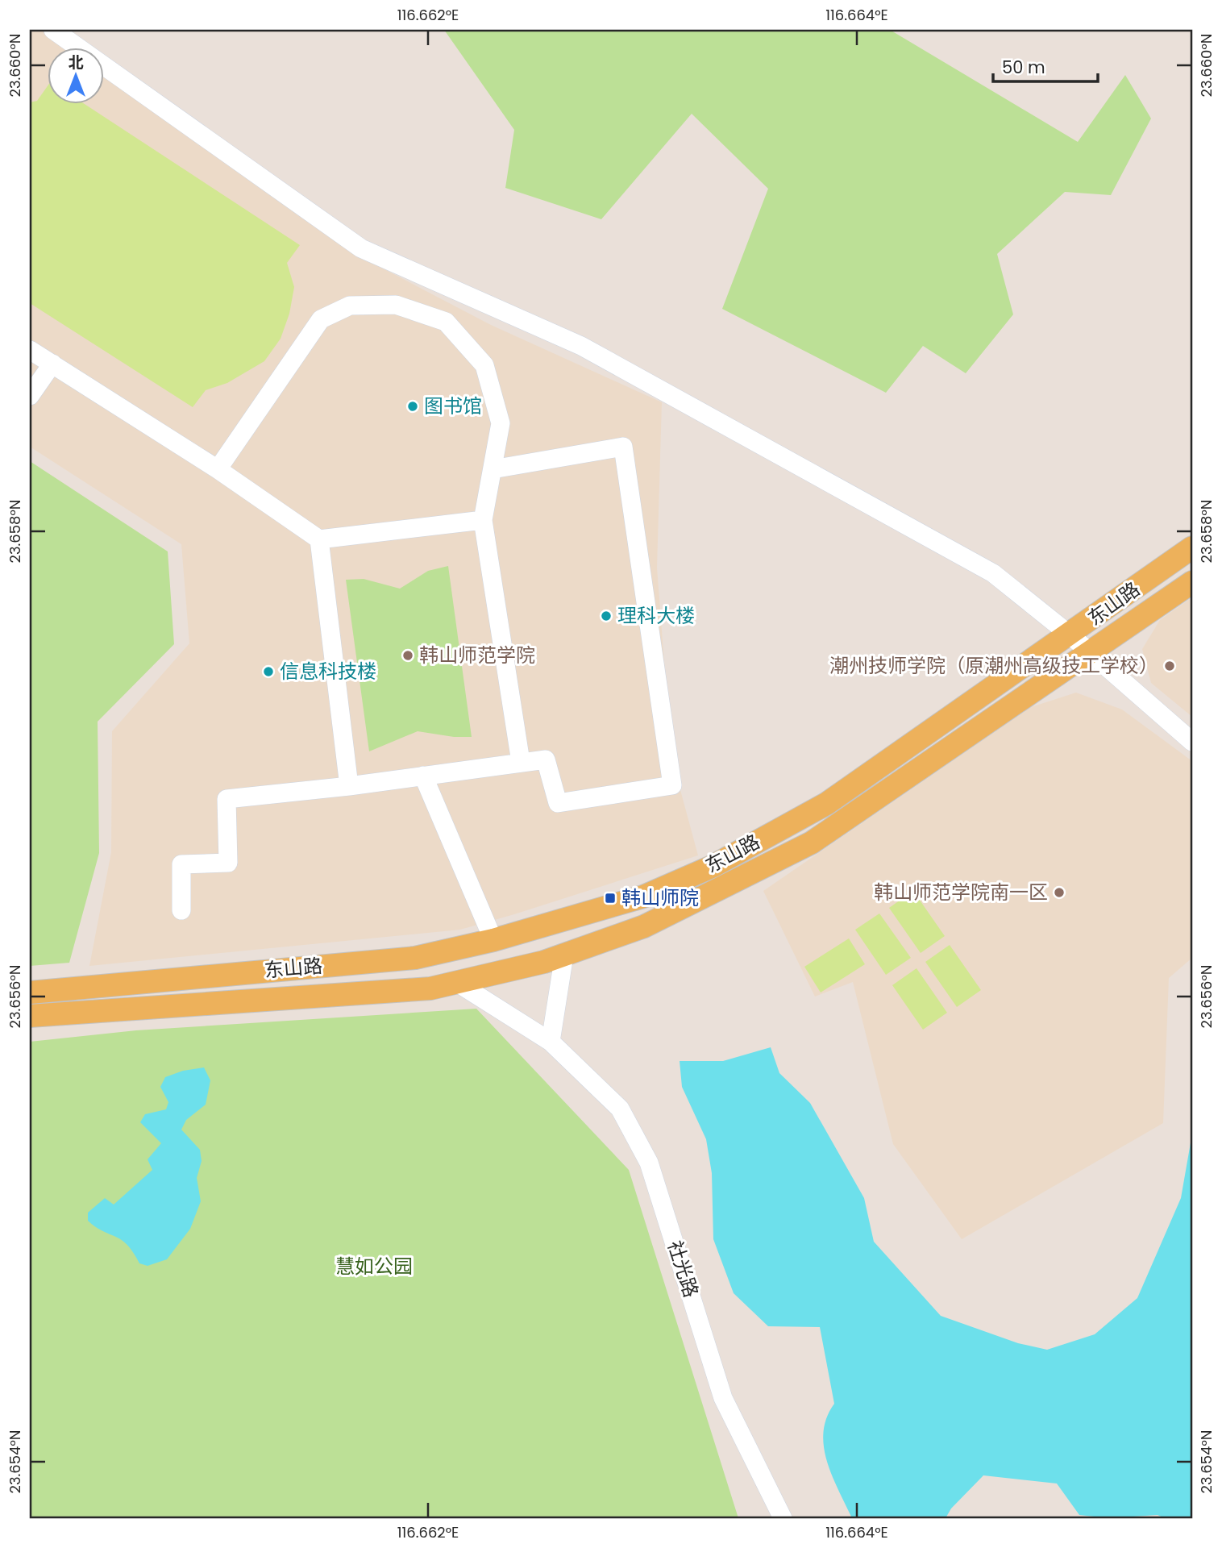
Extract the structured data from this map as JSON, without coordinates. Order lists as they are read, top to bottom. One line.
{"streets":{"main road":["东山路"],"street":["社光路"]},"crossings":[["东山路","社光路"]],"parks":["慧如公园"],"places":{"other":["图书馆","理科大楼","韩山师范学院","潮州技师学院（原潮州高级技工学校）","信息科技楼","韩山师范学院南一区"],"transit":["韩山师院"]},"scale_bar":"50 m","north":"top","coordinates":["116.662°E","116.664°E","23.660°N","23.658°N","23.656°N","23.654°N"]}
